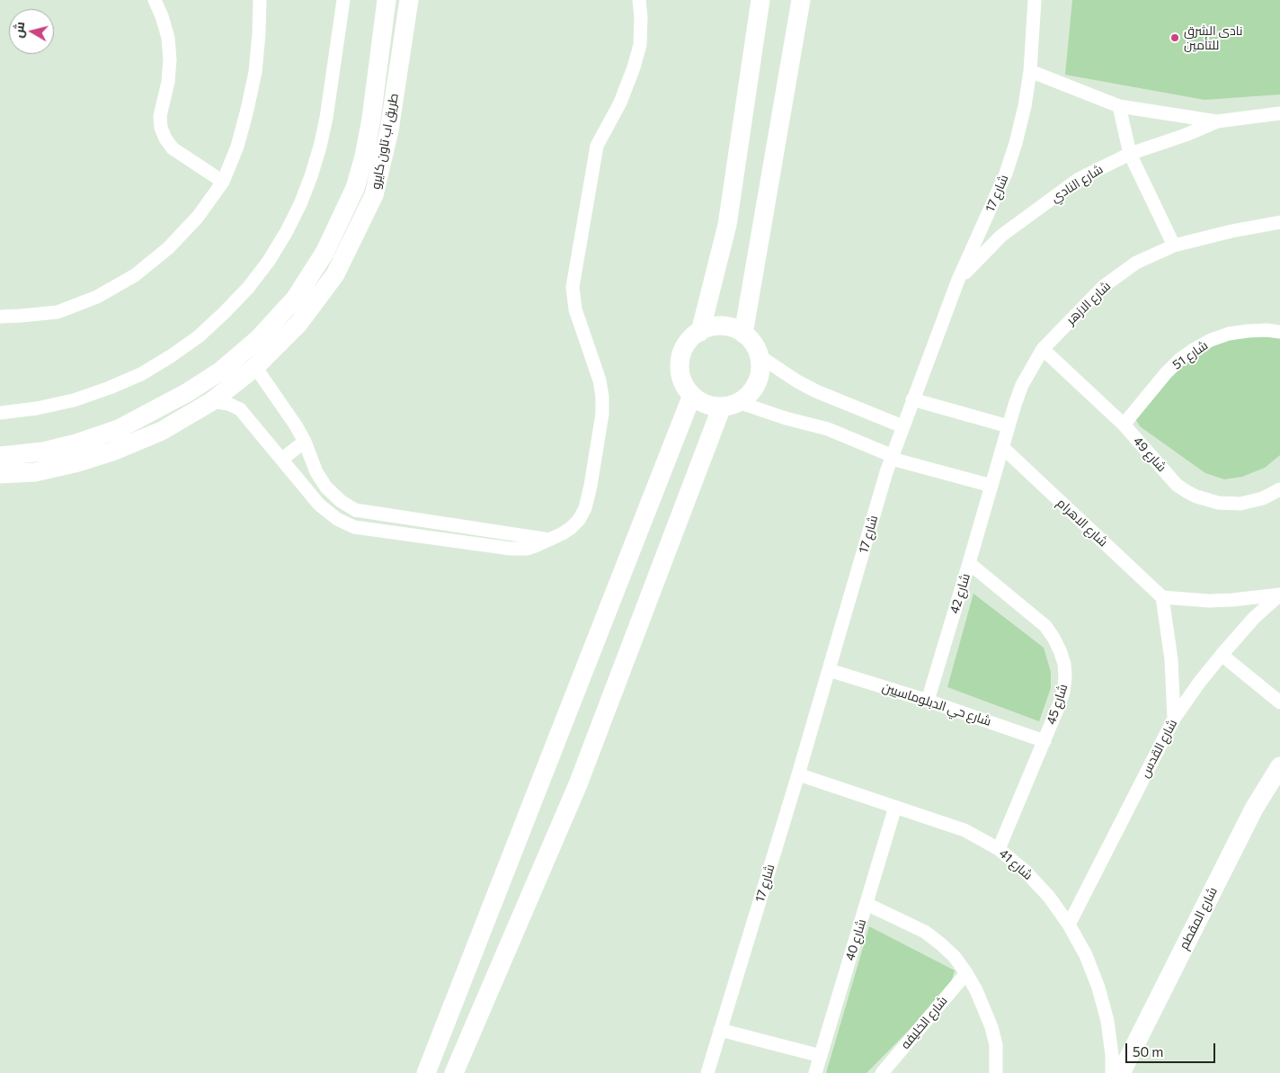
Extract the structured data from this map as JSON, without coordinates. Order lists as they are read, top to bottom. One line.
{"streets":{"main road":["طريق اب تاون كايرو","شارع المقطم"],"street":["شارع النادي","شارع 17","شارع الازهر","شارع 51","شارع 49","شارع الاهرام","شارع 42","شارع حي الدبلوماسيين","شارع 45","شارع القدس","شارع 41","شارع 40","شارع الخليفه"]},"crossings":[["شارع النادي","شارع 17"],["شارع 17","شارع حي الدبلوماسيين"],["شارع 17","شارع 41"],["شارع الازهر","شارع 49"],["شارع الازهر","شارع الاهرام"],["شارع الازهر","شارع 42"],["شارع 51","شارع 49"],["شارع 42","شارع حي الدبلوماسيين"],["شارع 42","شارع 45"],["شارع حي الدبلوماسيين","شارع 45"],["شارع 45","شارع 41"],["شارع القدس","شارع 41"],["شارع 41","شارع 40"]],"places":["نادى الشرق للتأمين"],"scale_bar":"50 m","north":"left"}
